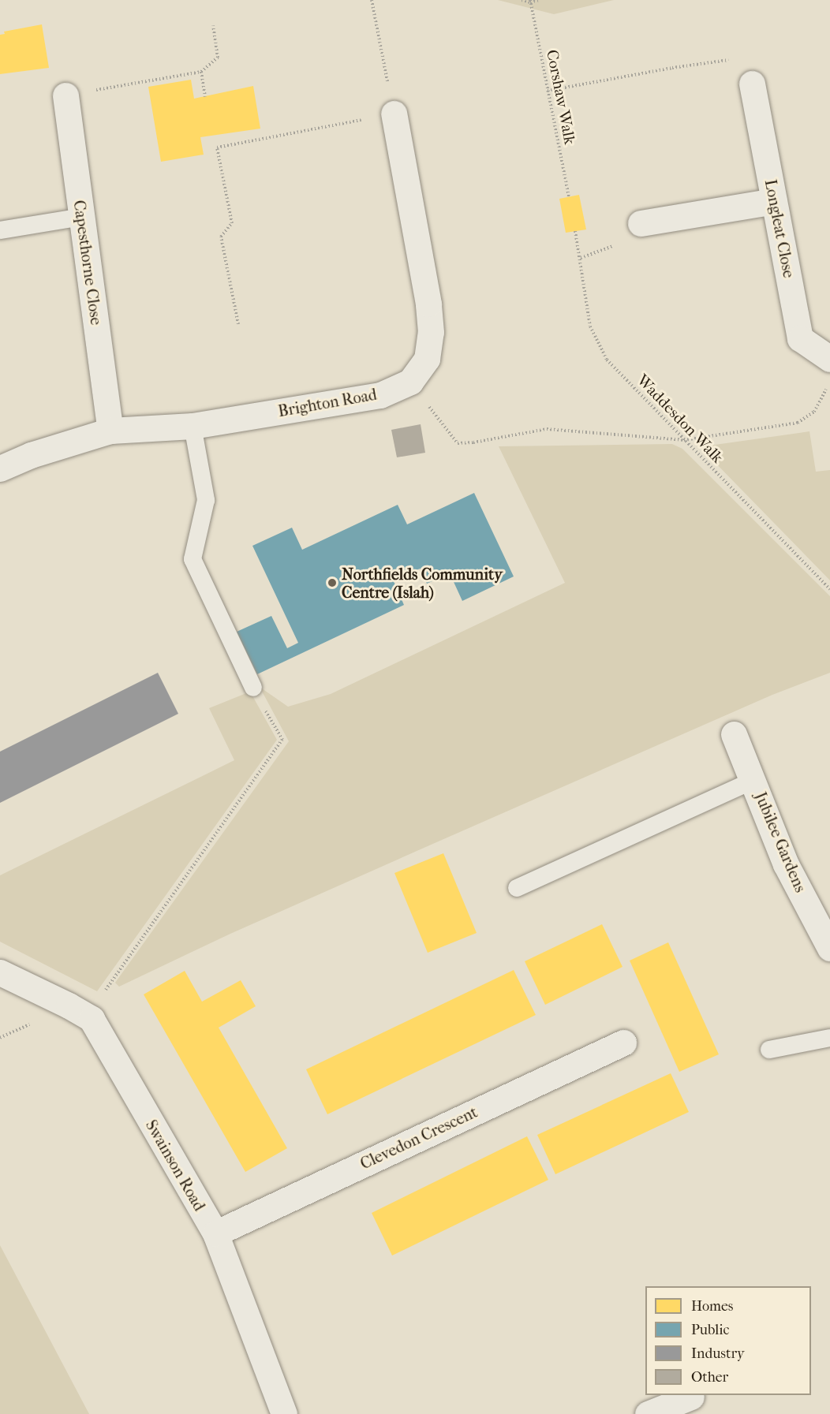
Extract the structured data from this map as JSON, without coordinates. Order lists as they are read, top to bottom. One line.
{"streets":{"street":["Longleat Close","Capesthorne Close","Brighton Road","Jubilee Gardens","Clevedon Crescent","Swainson Road"],"path":["Corshaw Walk","Waddesdon Walk"]},"crossings":[["Capesthorne Close","Brighton Road"],["Clevedon Crescent","Swainson Road"]],"places":["Northfields Community Centre (Islah)"],"legend":["Homes","Public","Industry","Other"]}
